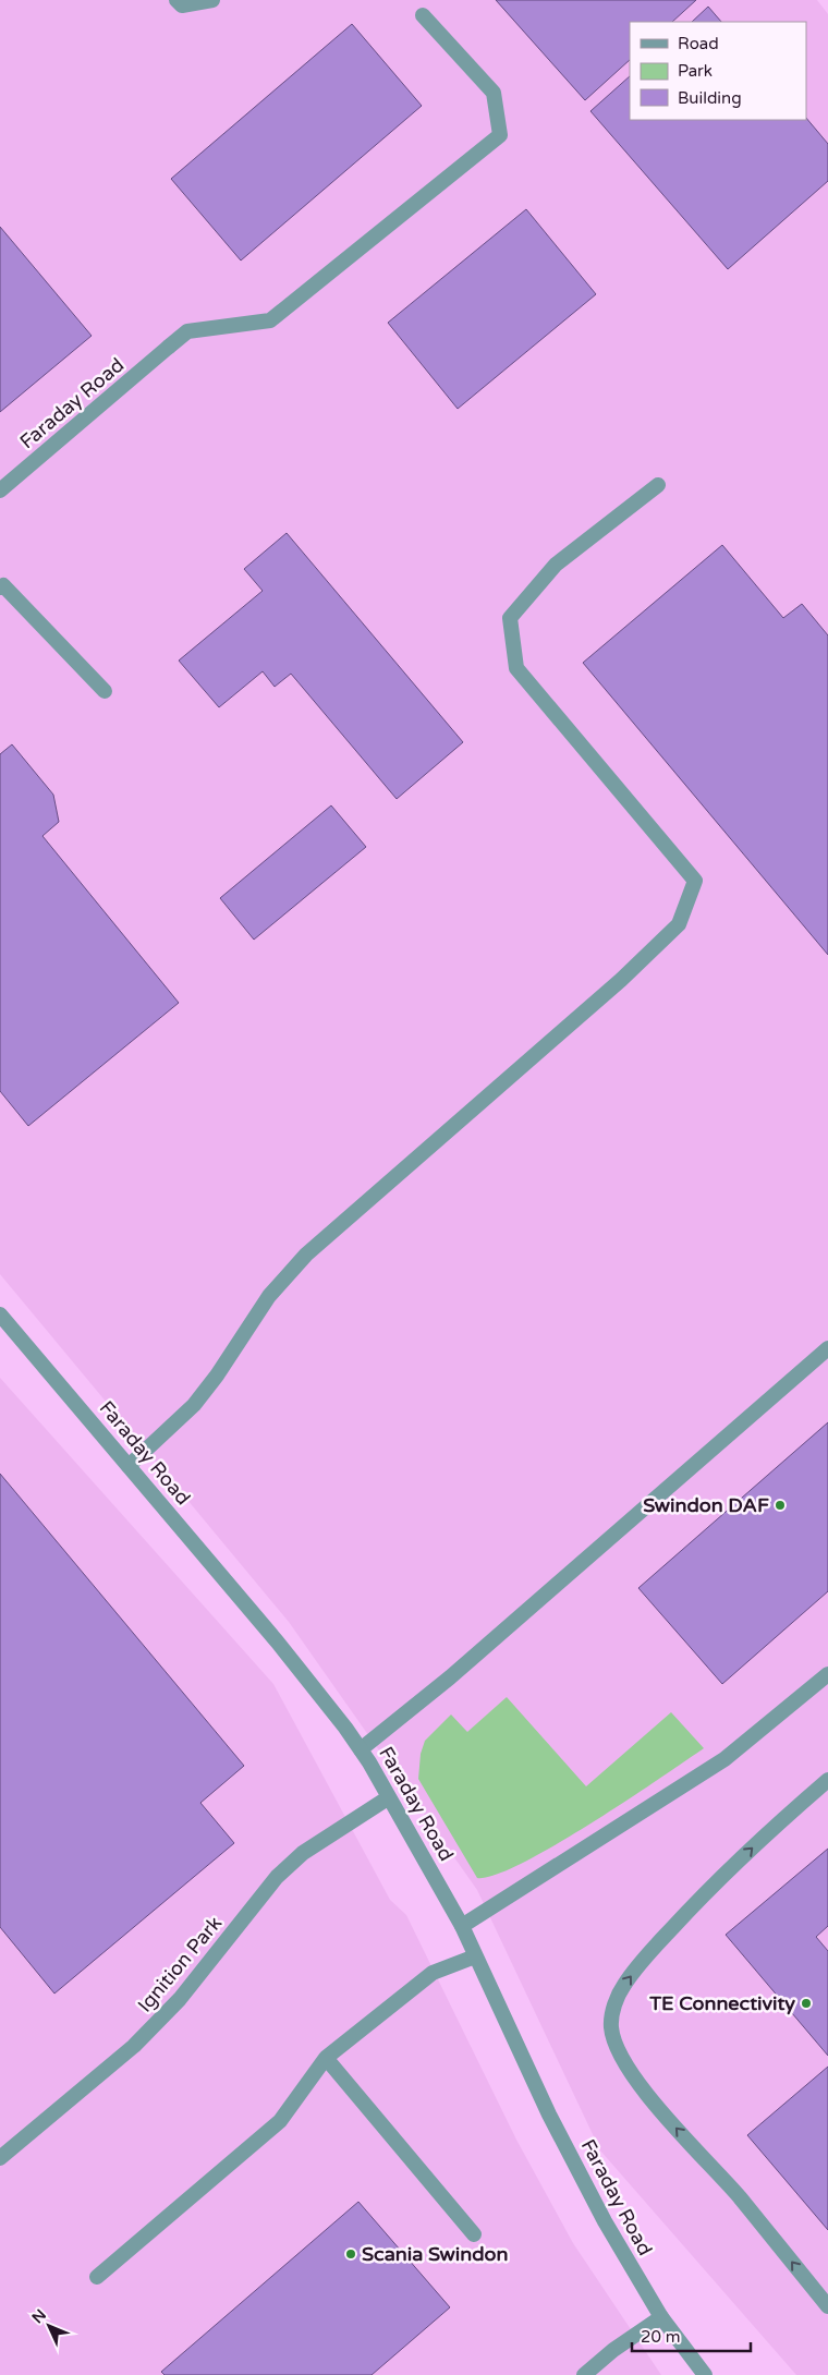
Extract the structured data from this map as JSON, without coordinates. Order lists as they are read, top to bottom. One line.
{"streets":{"street":["Faraday Road","Ignition Park"]},"crossings":[["Faraday Road","Ignition Park"]],"places":["Swindon DAF","TE Connectivity","Scania Swindon"],"legend":["Road","Park","Building"],"scale_bar":"20 m","north":"top left"}
